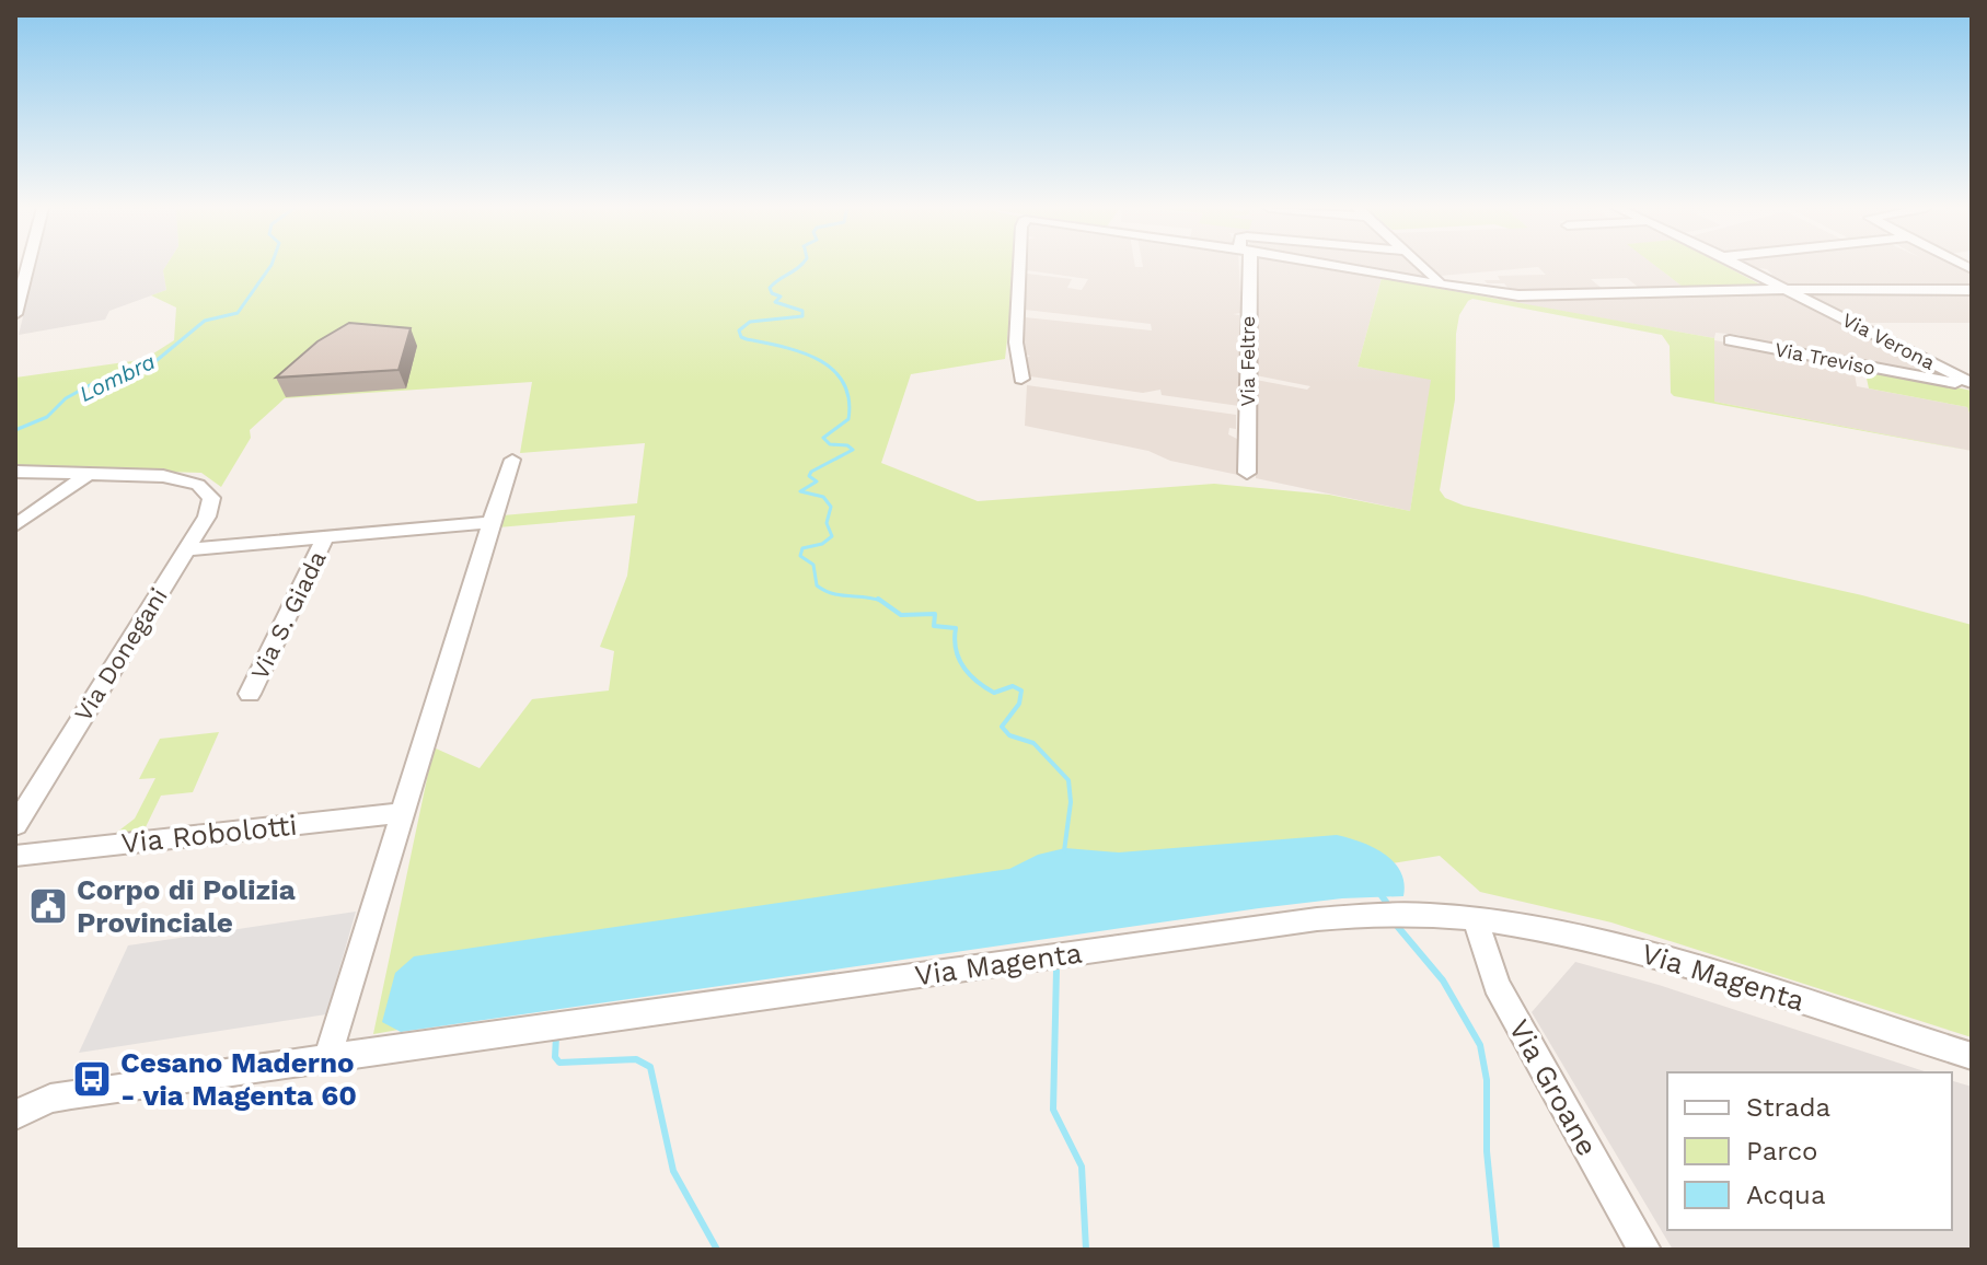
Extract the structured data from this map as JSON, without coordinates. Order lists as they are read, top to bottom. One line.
{"streets":{"street":["Via Verona","Via Treviso","Via Feltre","Via S. Giada","Via Donegani","Via Robolotti","Via Magenta","Via Groane"]},"crossings":[["Via Verona","Via Treviso"],["Via Magenta","Via Groane"]],"water":["Lombra"],"places":{"public building":["Corpo di Polizia Provinciale"],"bus stop":["Cesano Maderno - via Magenta 60"]},"legend":["Strada","Parco","Acqua"]}
